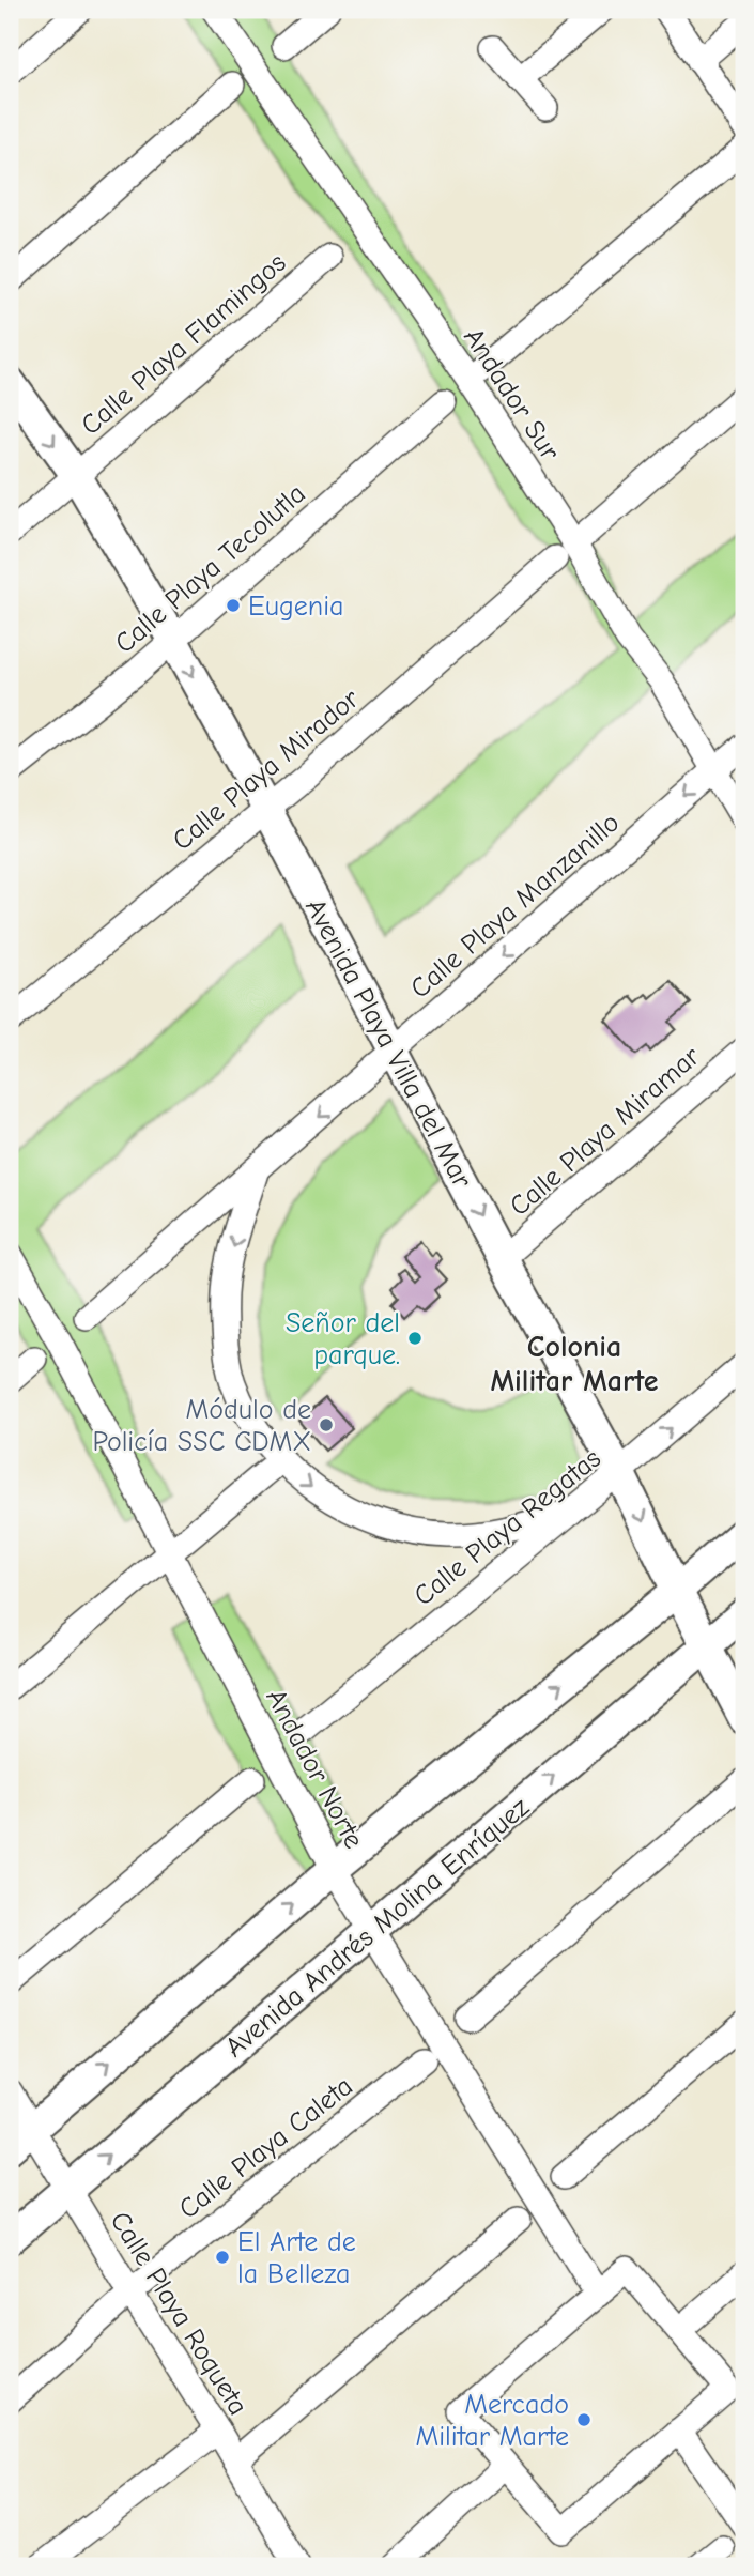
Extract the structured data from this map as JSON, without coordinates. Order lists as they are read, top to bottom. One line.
{"streets":{"main road":["Avenida Playa Villa del Mar","Avenida Andrés Molina Enríquez"],"street":["Calle Playa Flamingos","Andador Sur","Calle Playa Tecolutla","Calle Playa Mirador","Calle Playa Manzanillo","Calle Playa Miramar","Calle Playa Regatas","Andador Norte","Calle Playa Caleta","Calle Playa Roqueta"]},"crossings":[["Calle Playa Flamingos","Avenida Playa Villa del Mar"],["Andador Sur","Calle Playa Manzanillo"],["Calle Playa Tecolutla","Avenida Playa Villa del Mar"],["Calle Playa Mirador","Avenida Playa Villa del Mar"],["Calle Playa Manzanillo","Avenida Playa Villa del Mar"],["Avenida Playa Villa del Mar","Calle Playa Miramar"],["Avenida Playa Villa del Mar","Calle Playa Regatas"],["Avenida Playa Villa del Mar","Avenida Andrés Molina Enríquez"],["Andador Norte","Avenida Andrés Molina Enríquez"],["Avenida Andrés Molina Enríquez","Calle Playa Roqueta"],["Calle Playa Caleta","Calle Playa Roqueta"]],"one_way":["Calle Playa Manzanillo","Avenida Playa Villa del Mar"],"districts":["Colonia Militar Marte"],"places":["Eugenia","Señor del parque.","Módulo de Policía SSC CDMX","El Arte de la Belleza","Mercado Militar Marte"]}
